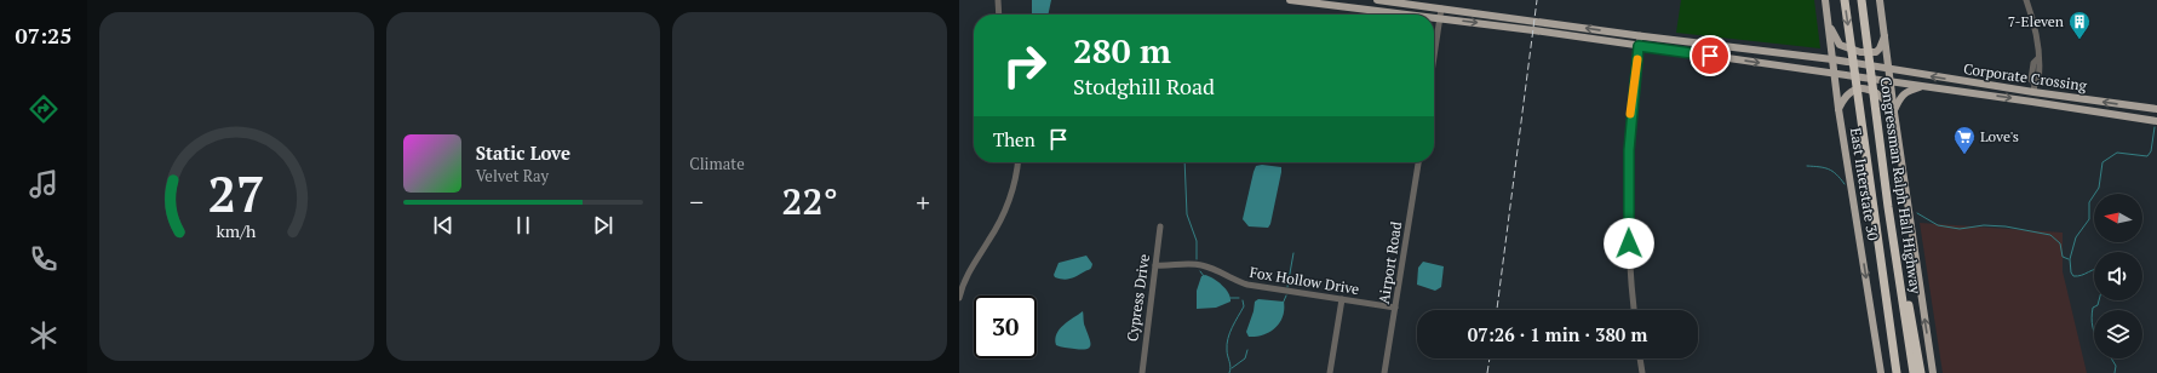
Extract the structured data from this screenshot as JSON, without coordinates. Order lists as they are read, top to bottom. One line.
{"streets":{"highway":["Congressman Ralph Hall Highway"],"main road":["Corporate Crossing","East Interstate 30"],"street":["Airport Road","Fox Hollow Drive","Cypress Drive"]},"crossings":[["Corporate Crossing","East Interstate 30"],["Airport Road","Fox Hollow Drive"],["Fox Hollow Drive","Cypress Drive"]],"places":{"building":["7-Eleven"],"supermarket":["Love's"]},"north":"left","page":{"tabs":"07:25","tile":"Climate","turn":["280 m","Stodghill Road"],"then":"Then","song":["Static Love","Velvet Ray"],"heat":["−","22°","+"],"limit":"30","trip":"07:26 · 1 min · 380 m","gauge":["27","km/h"]}}
